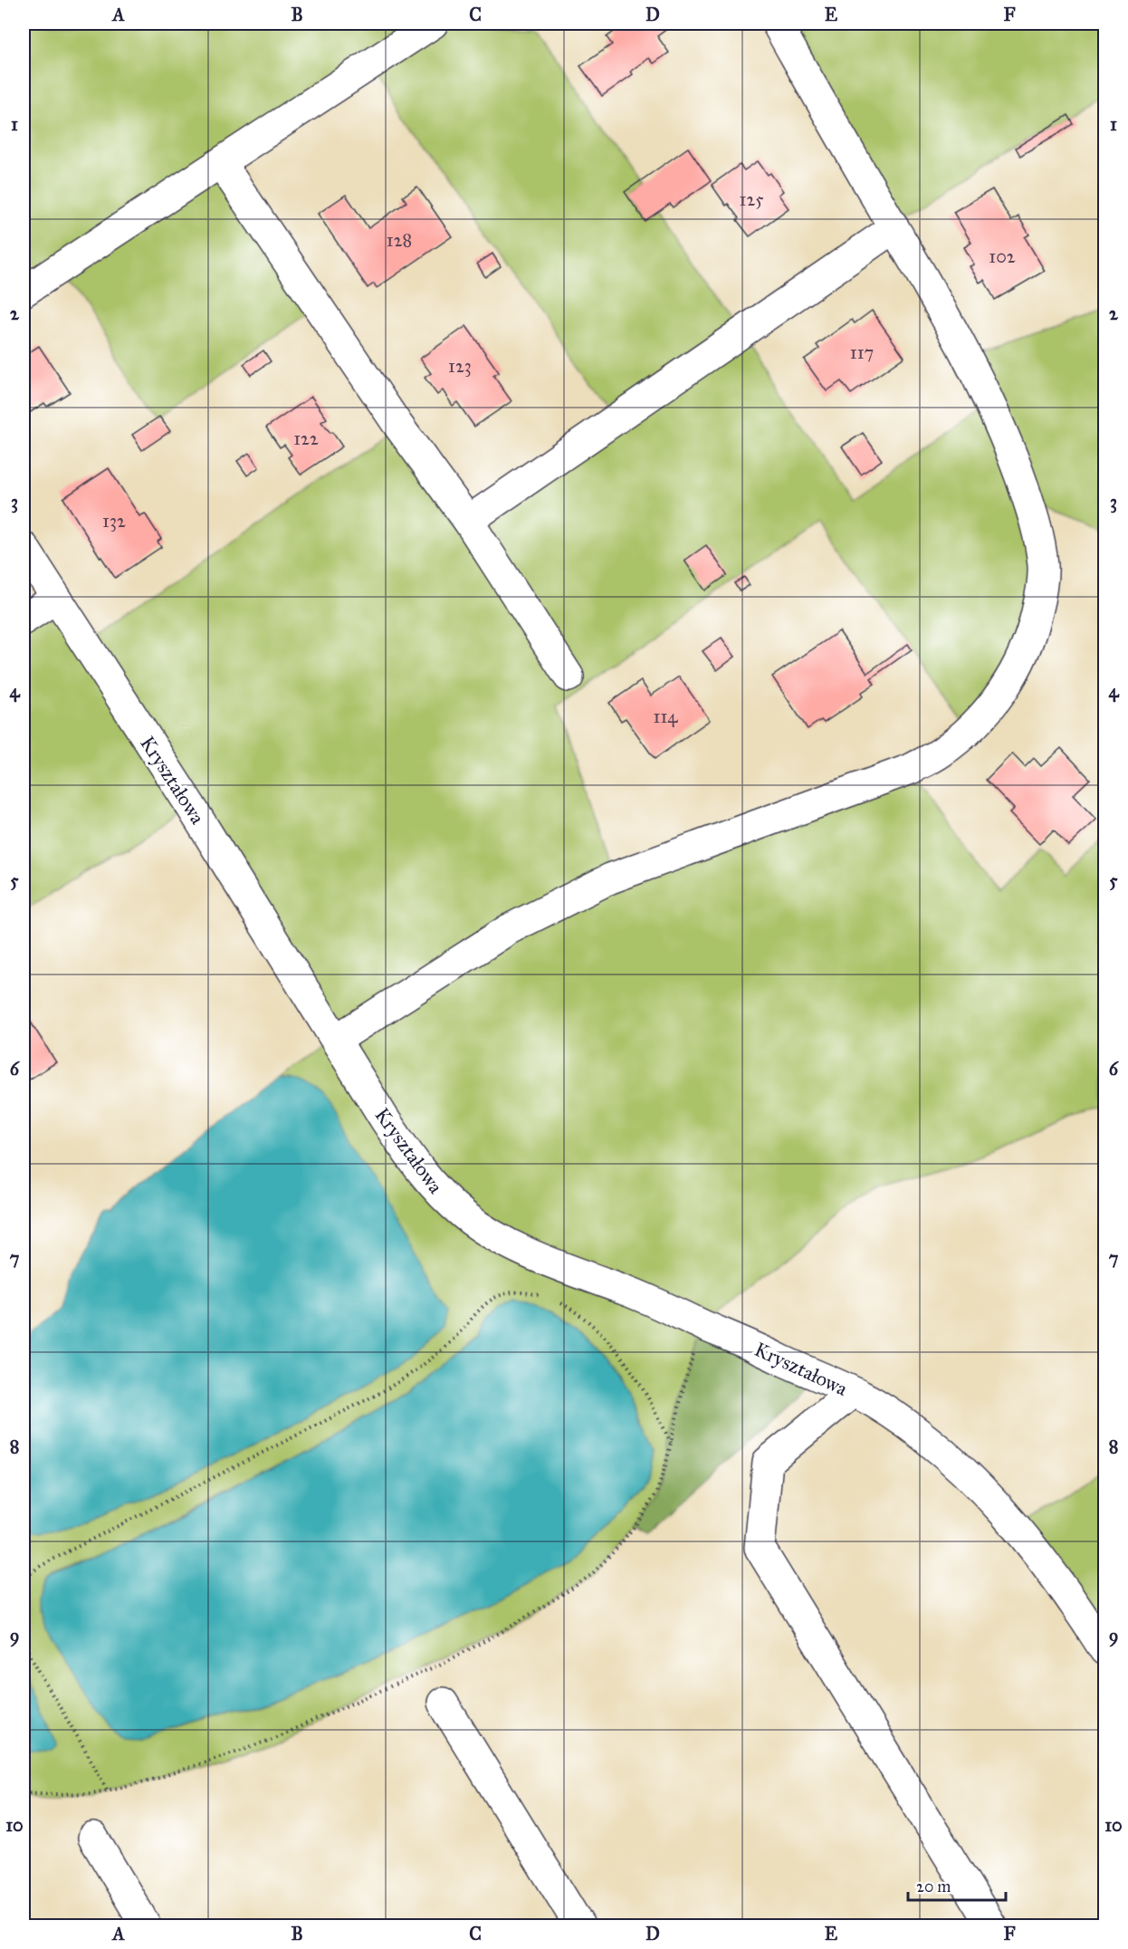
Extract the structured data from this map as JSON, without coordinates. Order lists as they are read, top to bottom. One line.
{"streets":{"lane":["Kryształowa"]},"house_numbers":["125","128","102","117","123","122","132","114"],"scale_bar":"20 m","grid":{"columns":["A","B","C","D","E","F"],"rows":["1","2","3","4","5","6","7","8","9","10"]}}
